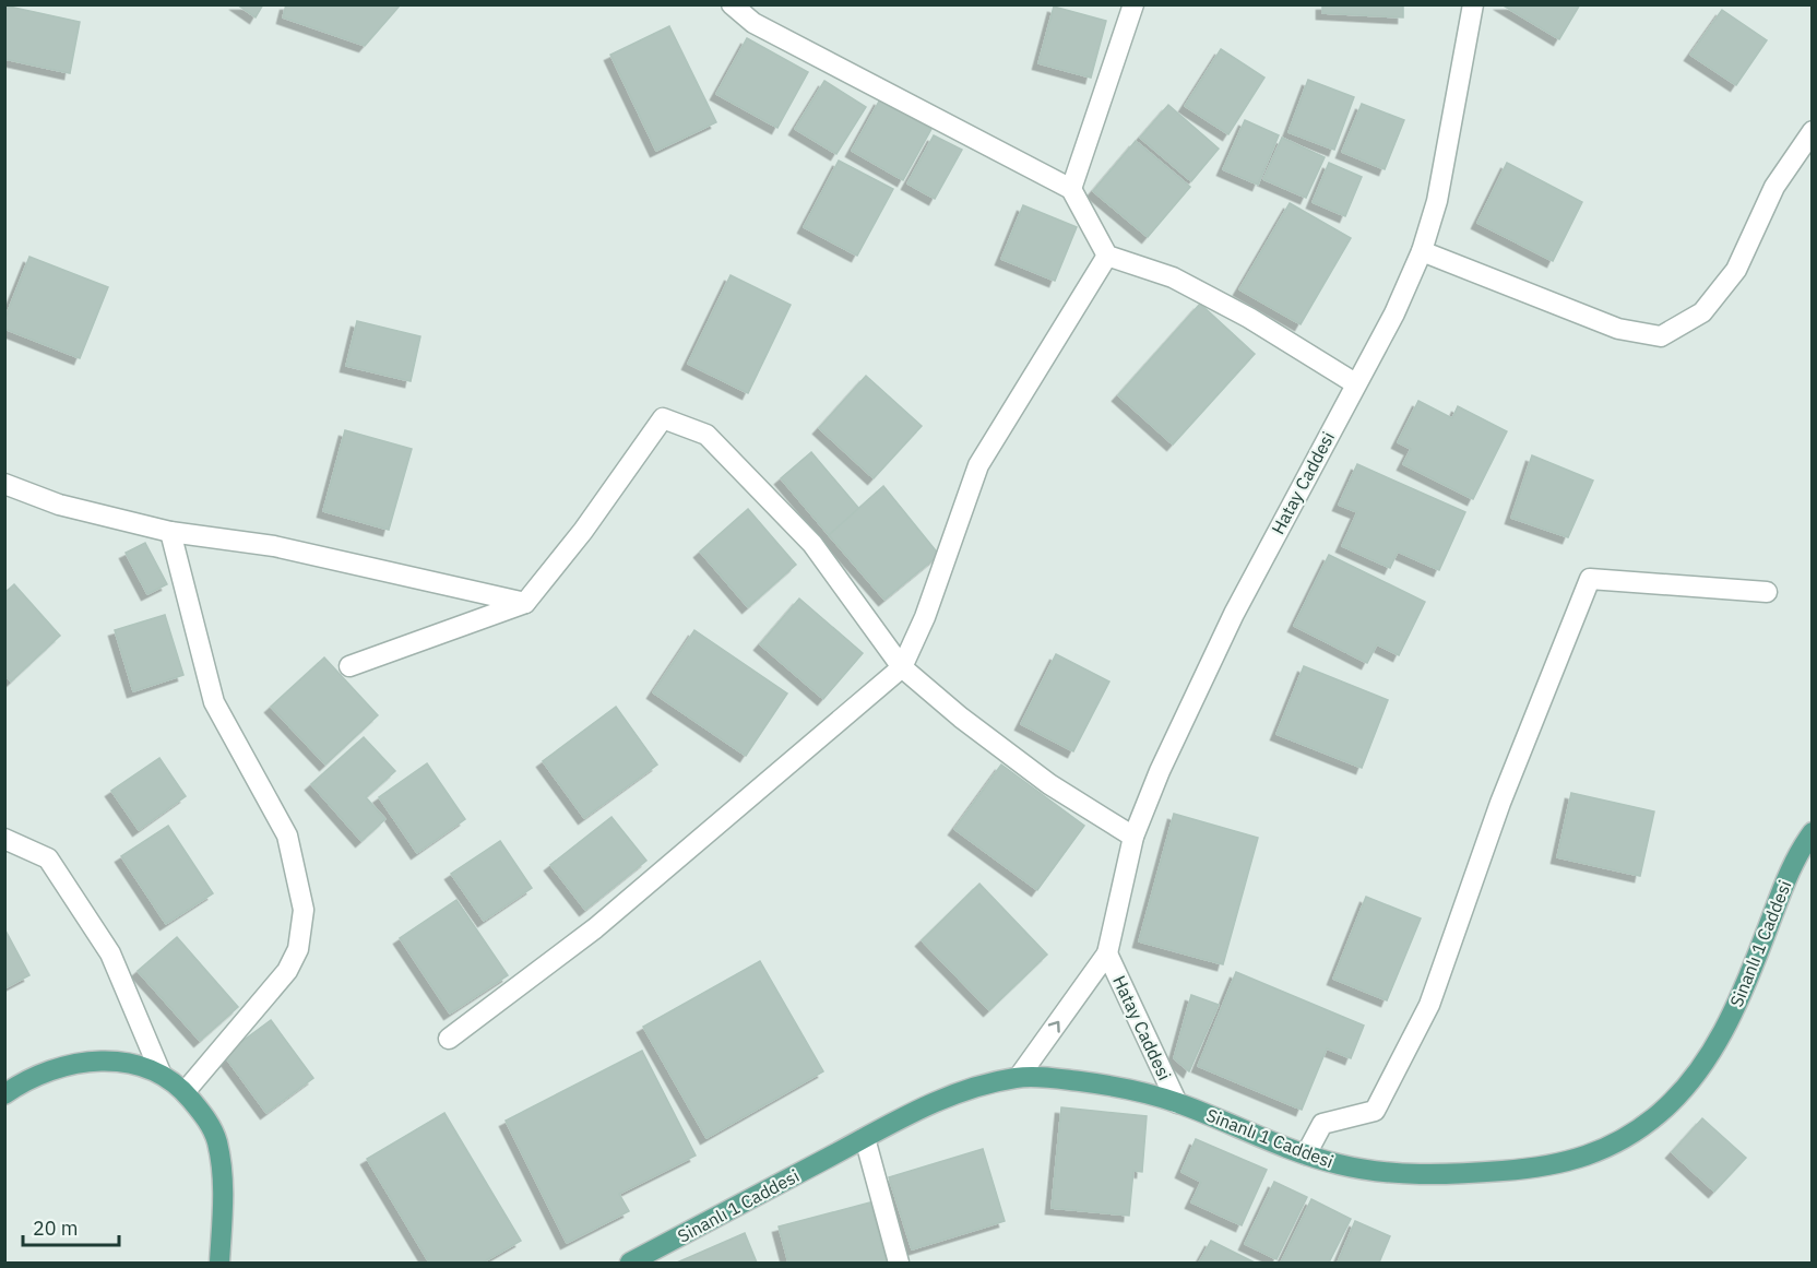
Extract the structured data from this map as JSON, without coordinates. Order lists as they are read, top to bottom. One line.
{"streets":{"main road":["Sinanlı 1 Caddesi"],"street":["Hatay Caddesi"]},"crossings":[["Hatay Caddesi","Sinanlı 1 Caddesi"]],"scale_bar":"20 m"}
